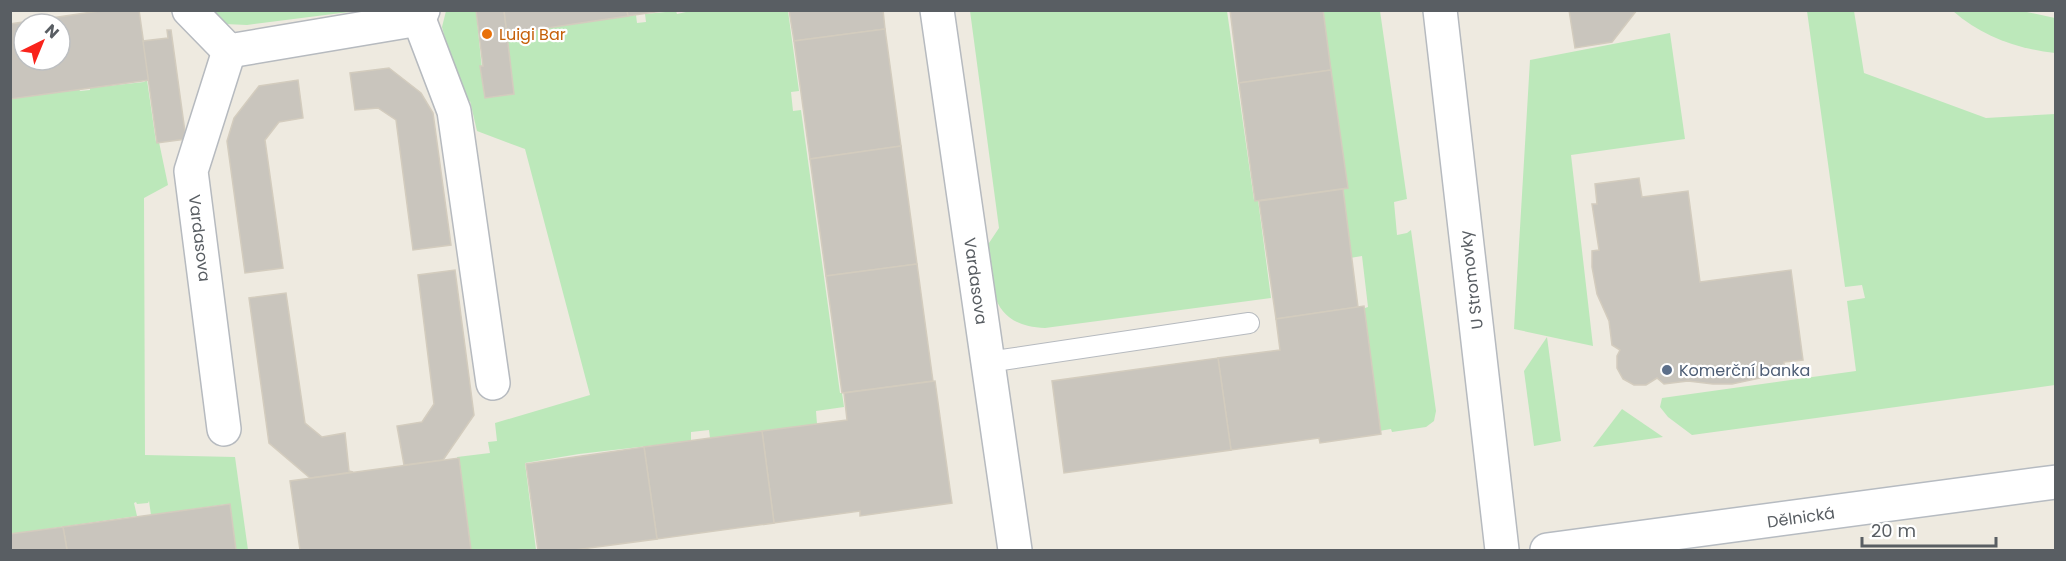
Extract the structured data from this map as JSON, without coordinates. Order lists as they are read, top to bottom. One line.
{"streets":{"street":["Vardasova","U Stromovky","Dělnická"]},"places":["Luigi Bar","Komerční banka"],"scale_bar":"20 m","north":"top right"}
